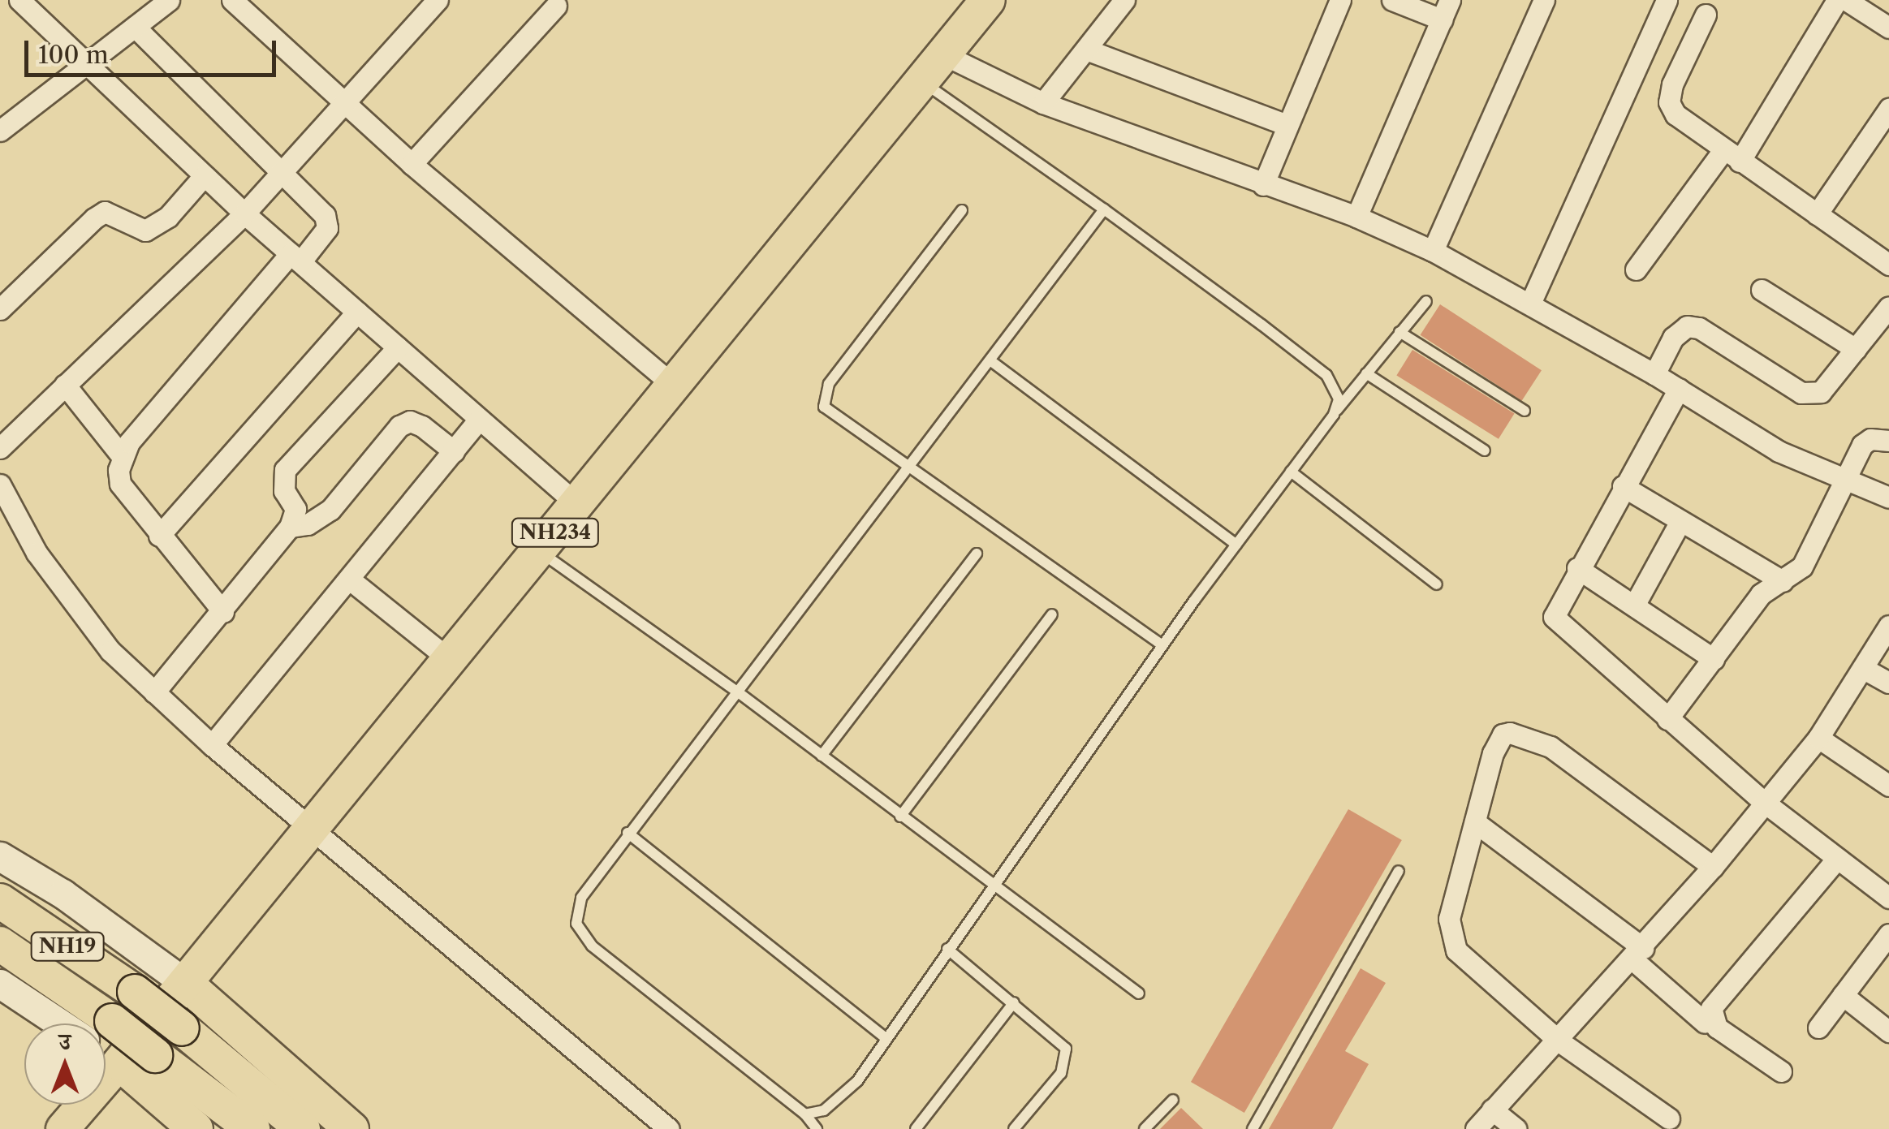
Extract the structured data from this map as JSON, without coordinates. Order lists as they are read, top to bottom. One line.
{"streets":{"highway":["NH234","NH19"]},"scale_bar":"100 m","north":"top"}
